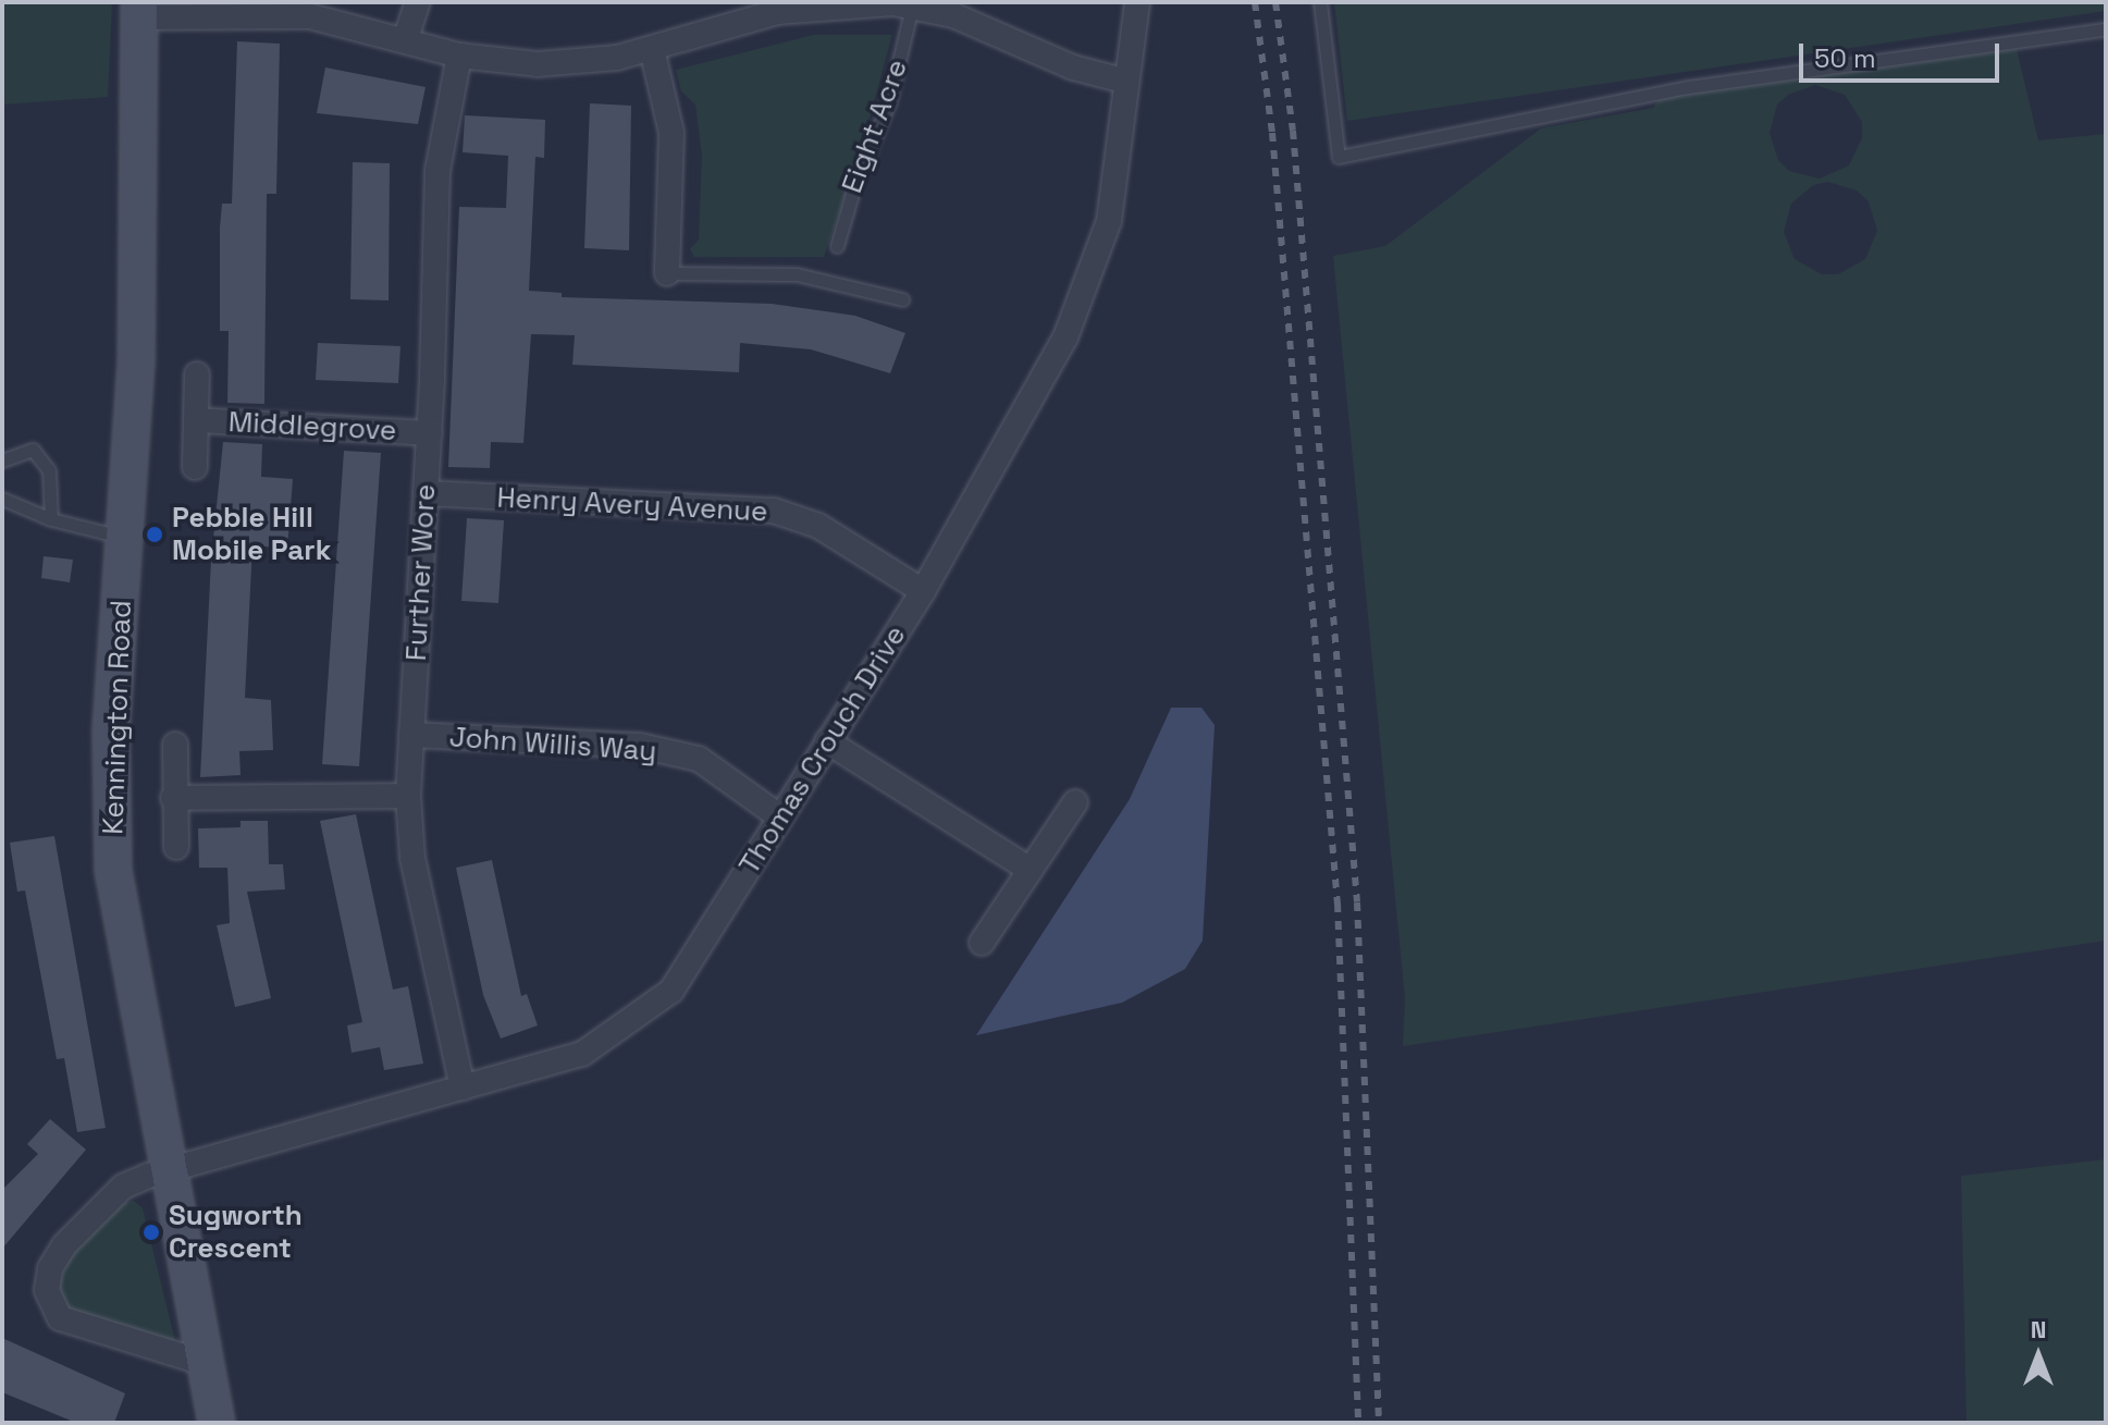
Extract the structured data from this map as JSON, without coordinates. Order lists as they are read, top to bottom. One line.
{"streets":{"street":["Middlegrove","Henry Avery Avenue","Further Wore","Kennington Road","John Willis Way","Thomas Crouch Drive"],"lane":["Eight Acre"]},"crossings":[["Middlegrove","Further Wore"],["Henry Avery Avenue","Further Wore"],["Henry Avery Avenue","Thomas Crouch Drive"],["Further Wore","John Willis Way"],["Further Wore","Thomas Crouch Drive"],["Kennington Road","Thomas Crouch Drive"],["John Willis Way","Thomas Crouch Drive"]],"places":["Pebble Hill Mobile Park","Sugworth Crescent"],"scale_bar":"50 m","north":"top"}
